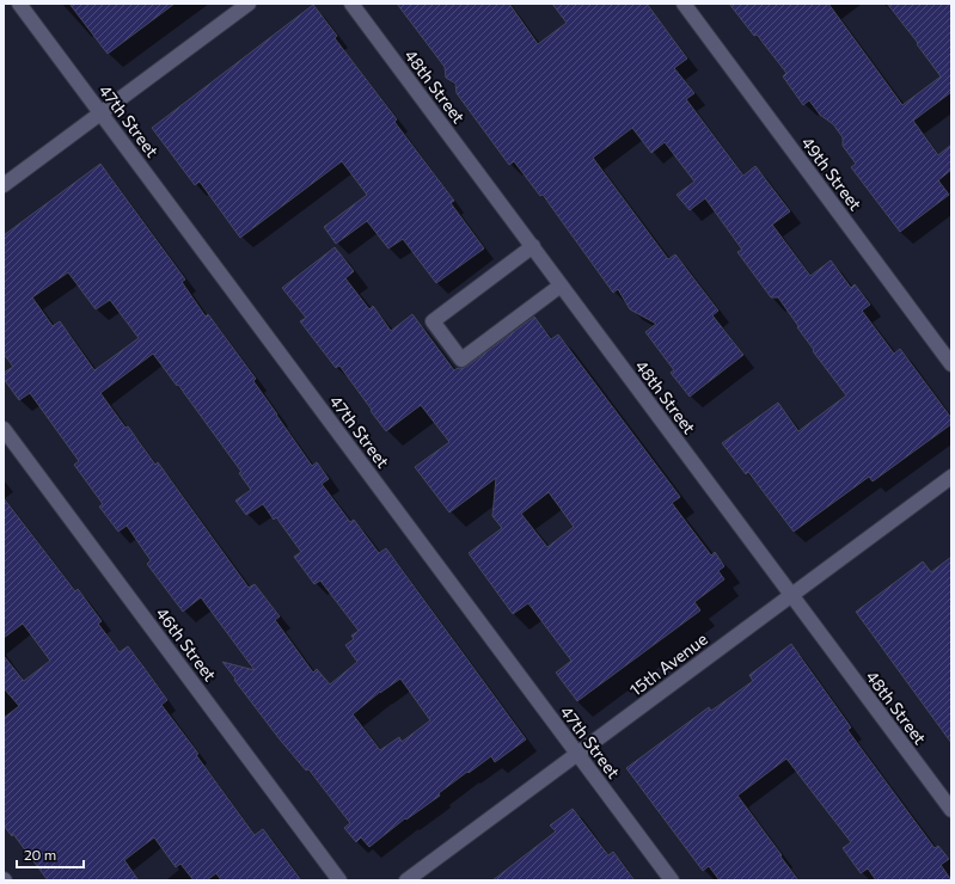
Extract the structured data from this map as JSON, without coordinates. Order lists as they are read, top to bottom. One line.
{"streets":{"street":["48th Street","47th Street","49th Street","46th Street","15th Avenue"]},"crossings":[["48th Street","15th Avenue"],["47th Street","15th Avenue"]],"scale_bar":"20 m"}
